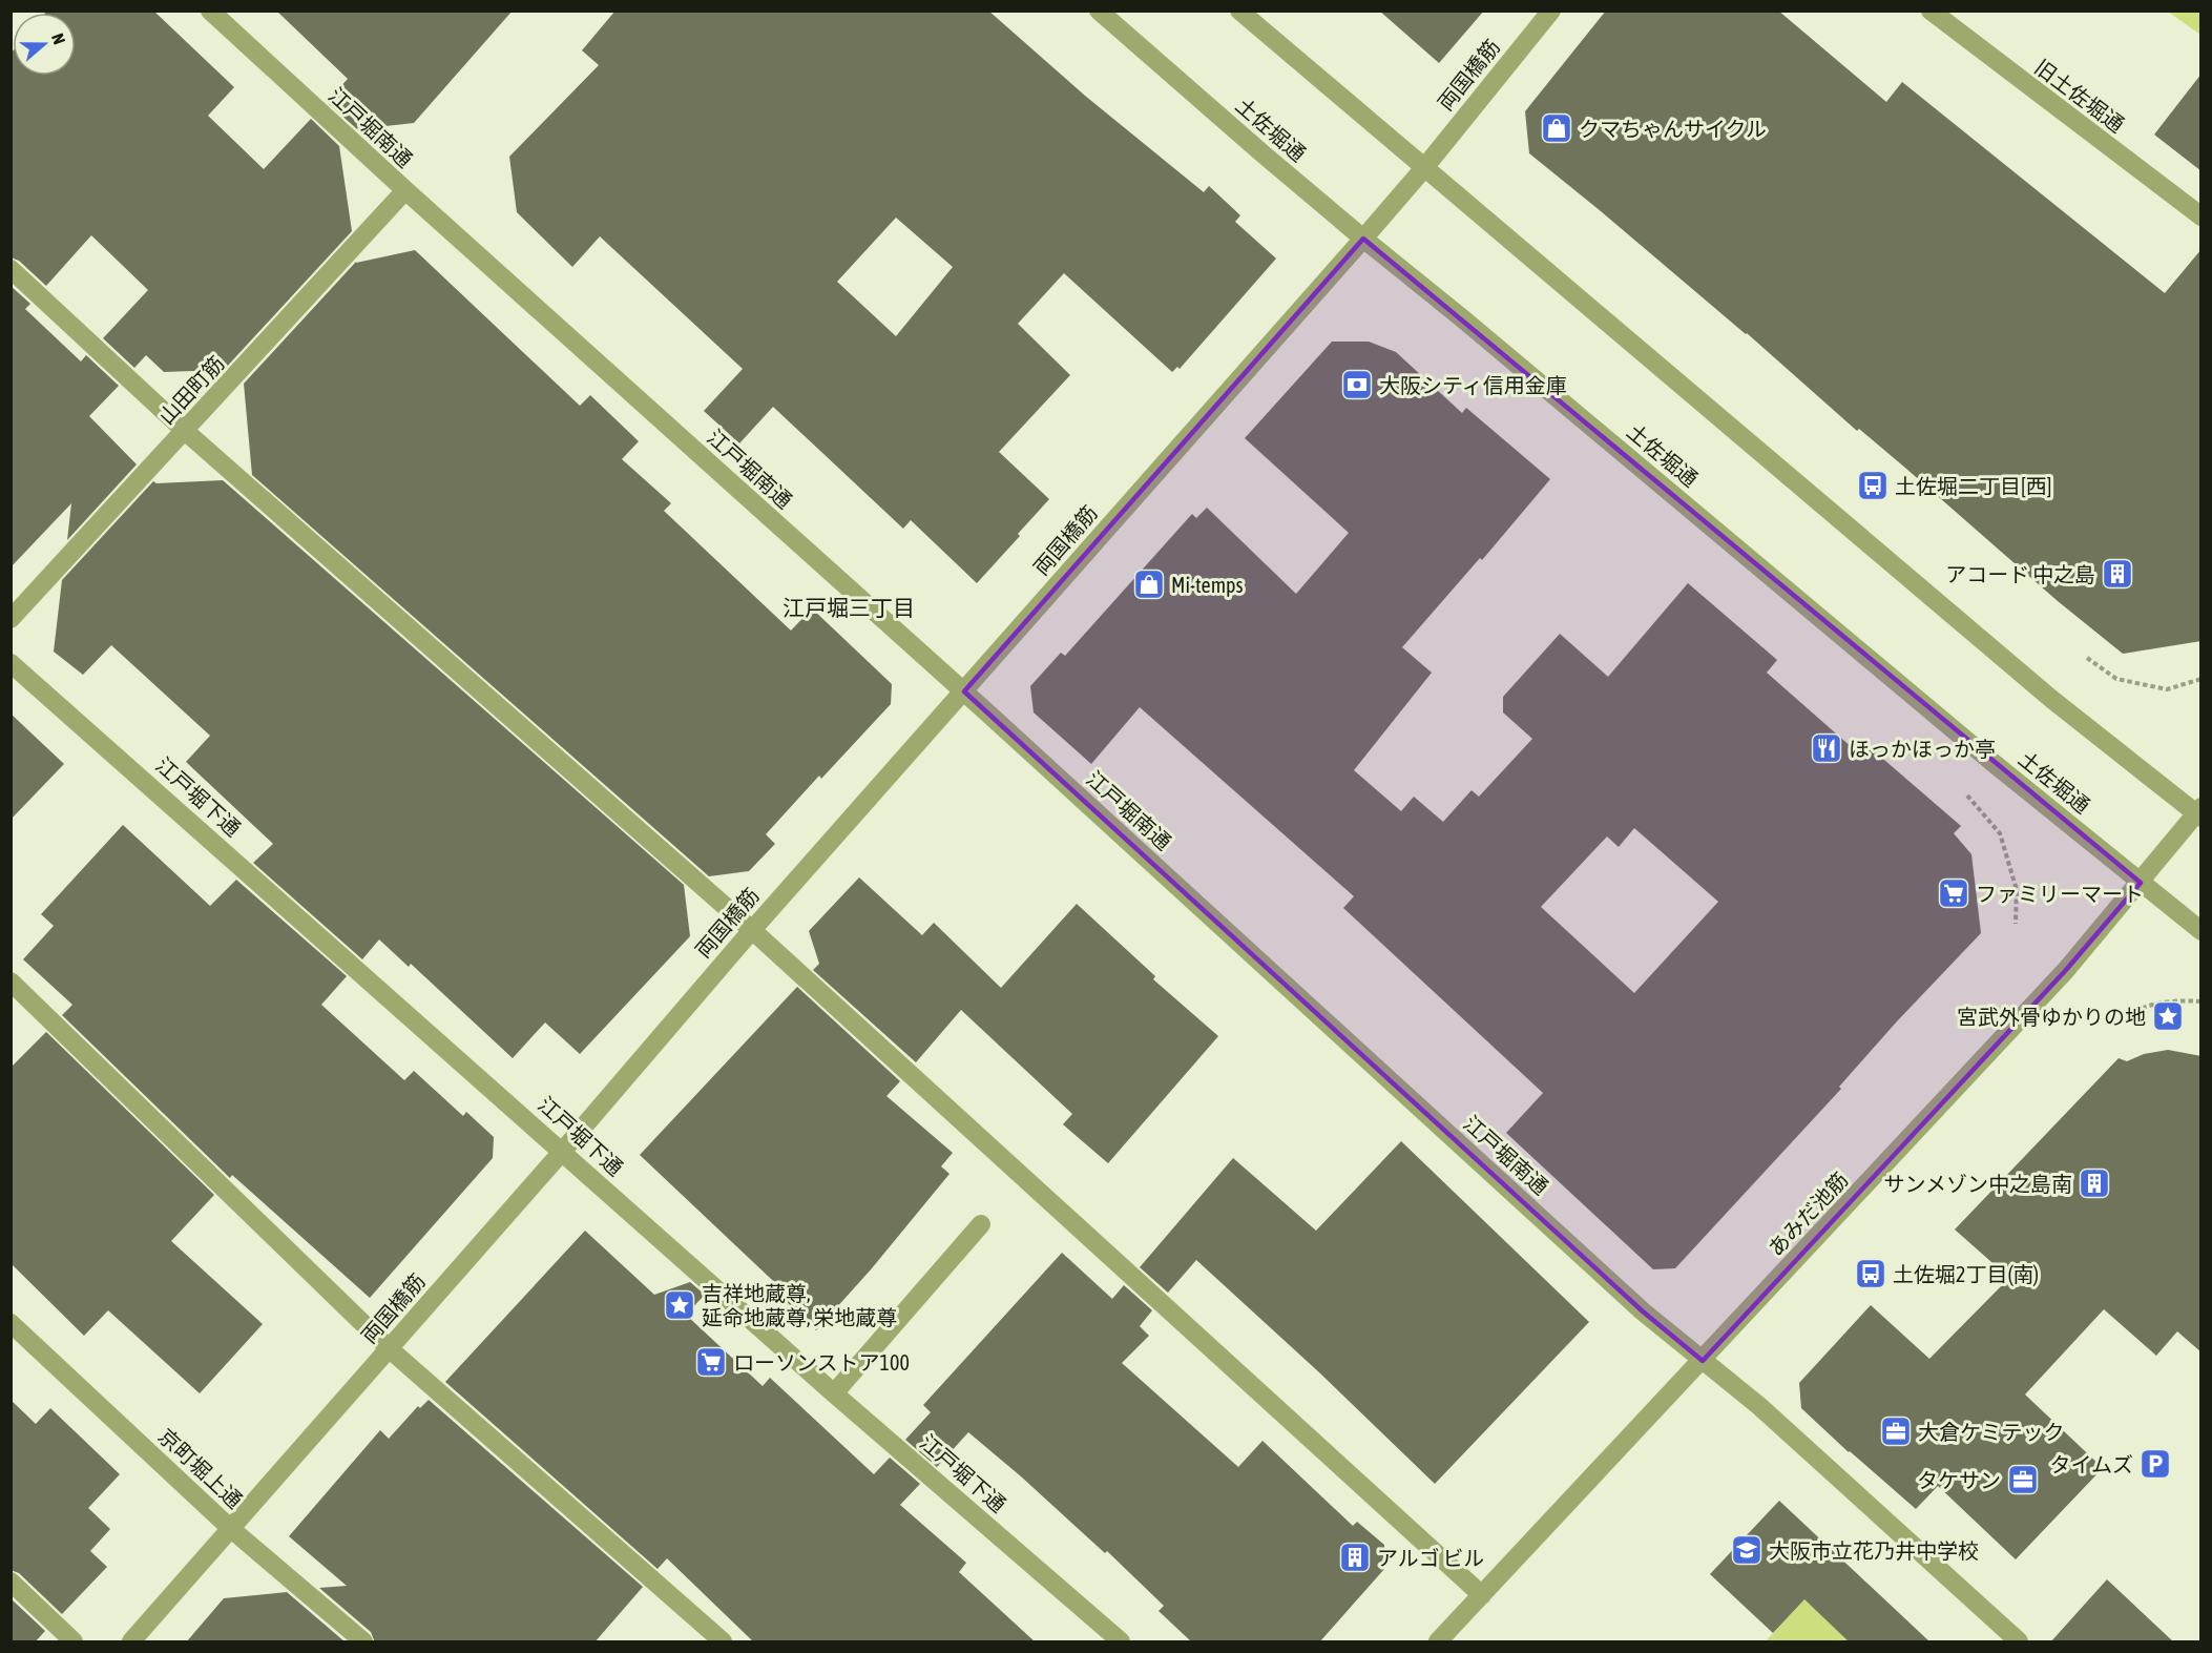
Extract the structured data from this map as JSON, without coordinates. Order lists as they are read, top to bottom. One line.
{"streets":{"street":["両国橋筋","旧土佐堀通","江戸堀南通","土佐堀通","山田町筋","江戸堀下通","あみだ池筋","京町堀上通"]},"crossings":[["両国橋筋","江戸堀南通"],["両国橋筋","土佐堀通"],["両国橋筋","江戸堀下通"],["両国橋筋","京町堀上通"],["江戸堀南通","山田町筋"],["江戸堀南通","あみだ池筋"],["土佐堀通","あみだ池筋"]],"districts":["江戸堀三丁目"],"places":{"shop":["クマちゃんサイクル","Mi-temps"],"bank":["大阪シティ信用金庫"],"bus stop":["土佐堀二丁目[西]","土佐堀2丁目(南)"],"building":["アコード 中之島","サンメゾン中之島南","アルゴ ビル"],"restaurant":["ほっかほっか亭"],"supermarket":["ファミリーマート","ローソンストア100"],"place":["宮武外骨ゆかりの地","吉祥地蔵尊, 延命地蔵尊, 栄地蔵尊"],"office":["大倉ケミテック","タケサン"],"parking":["タイムズ"],"school or university":["大阪市立花乃井中学校"]},"north":"right"}
